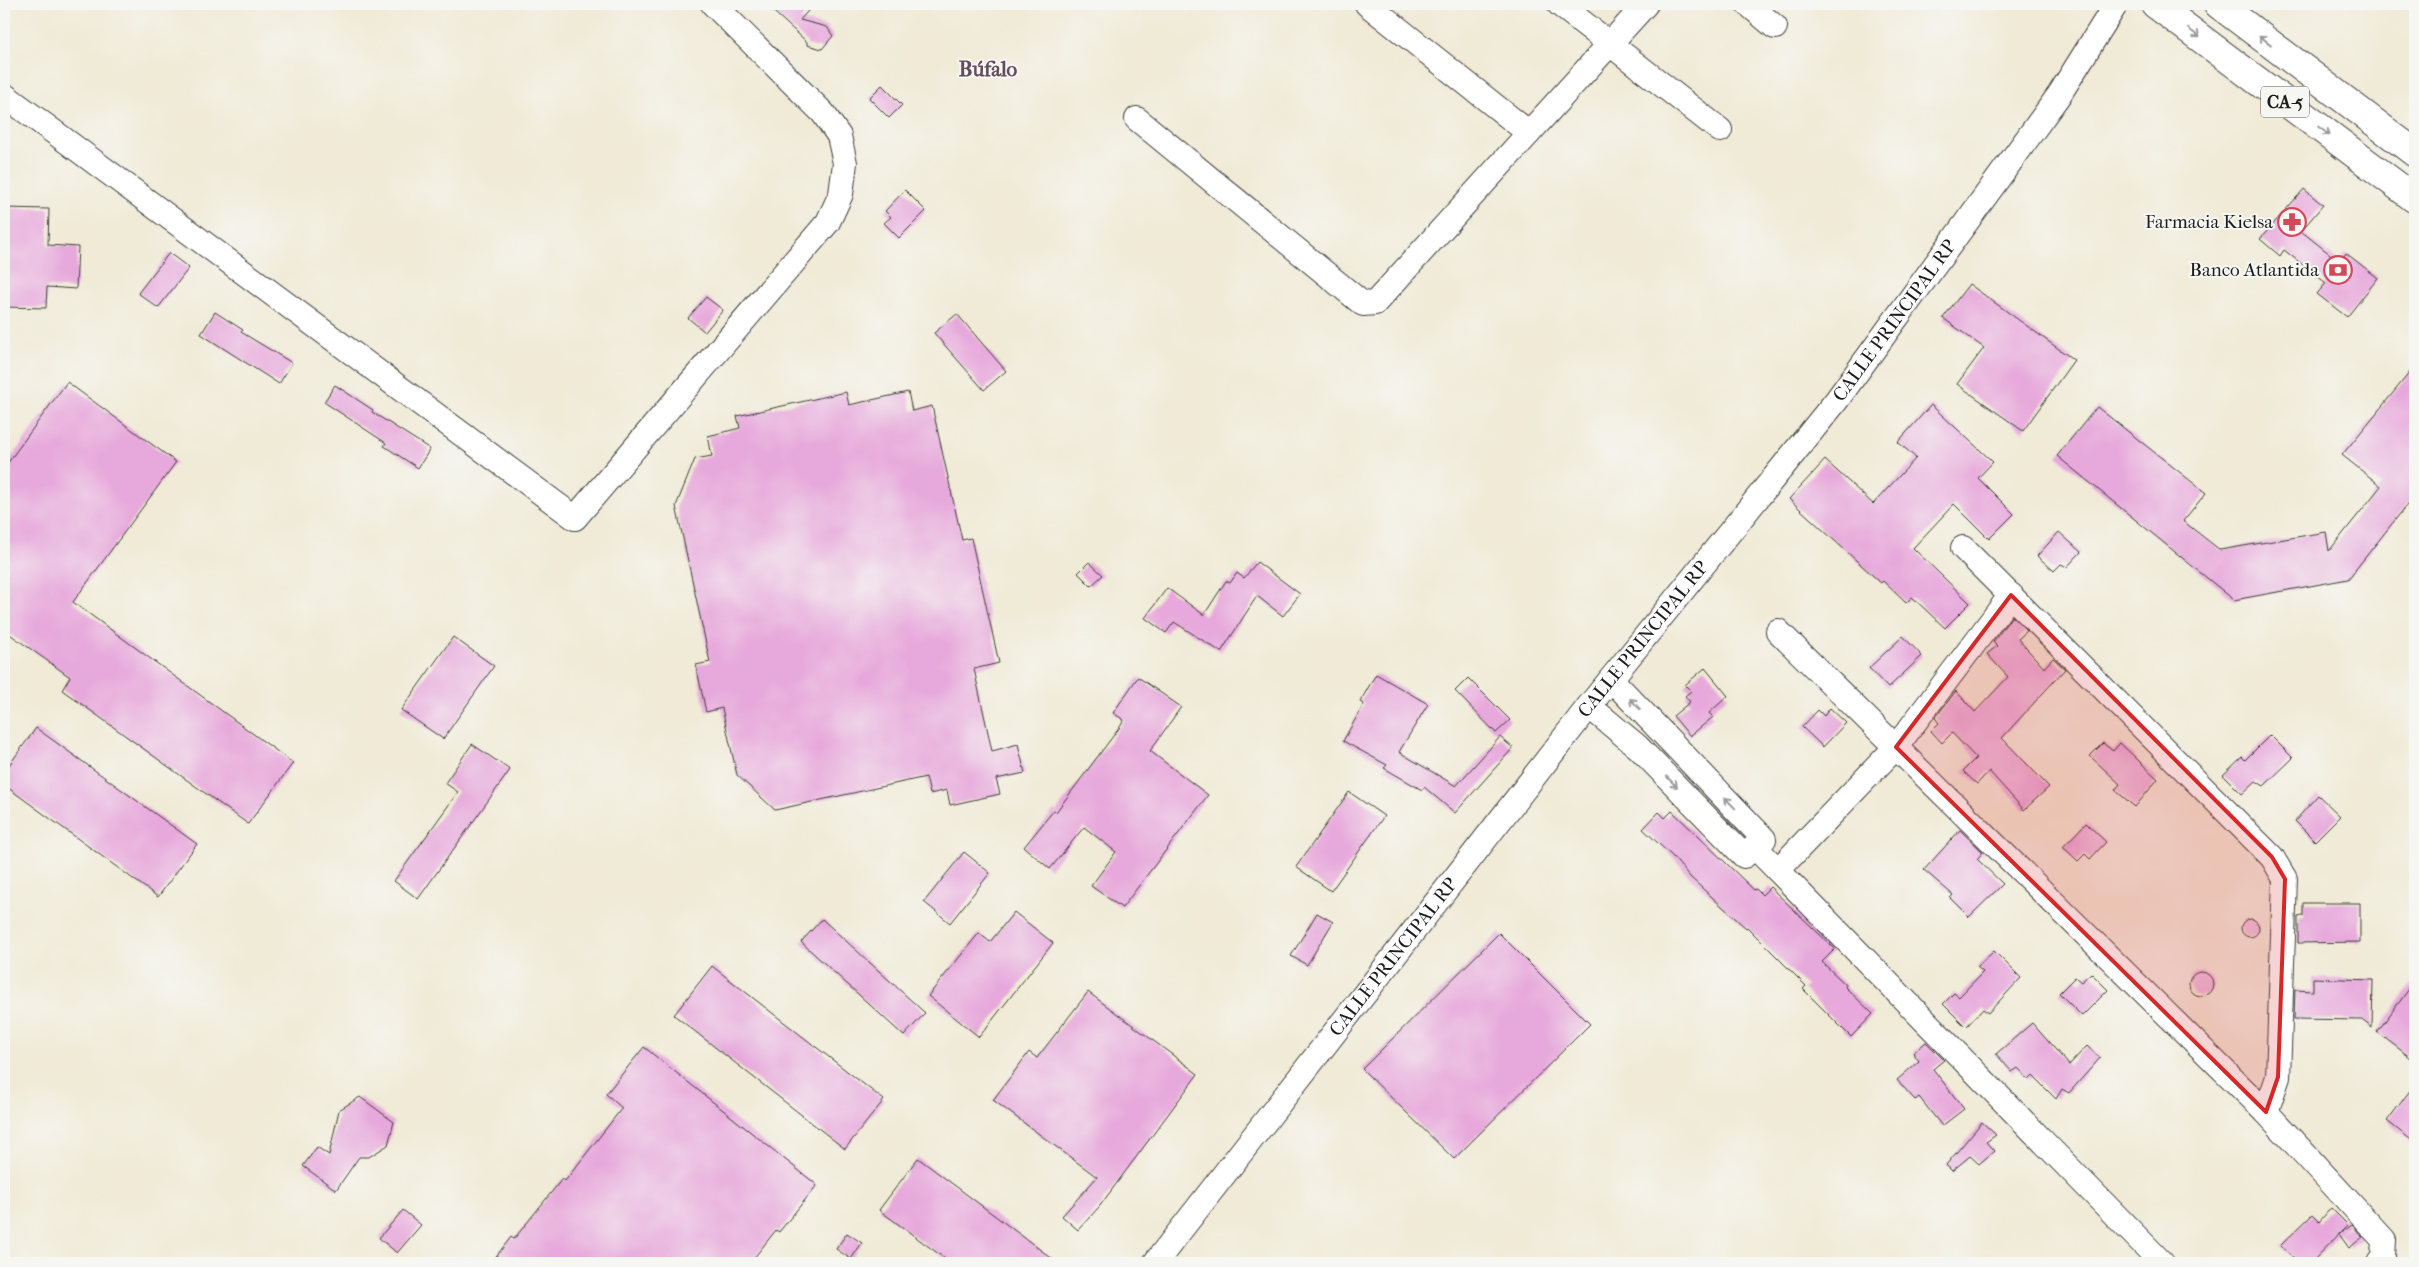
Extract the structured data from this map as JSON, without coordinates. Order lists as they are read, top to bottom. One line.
{"streets":{"highway":["CA-5"],"street":["CALLE PRINCIPAL RP"]},"districts":["Búfalo"],"places":{"pharmacy":["Farmacia Kielsa"],"bank":["Banco Atlantida"]}}
